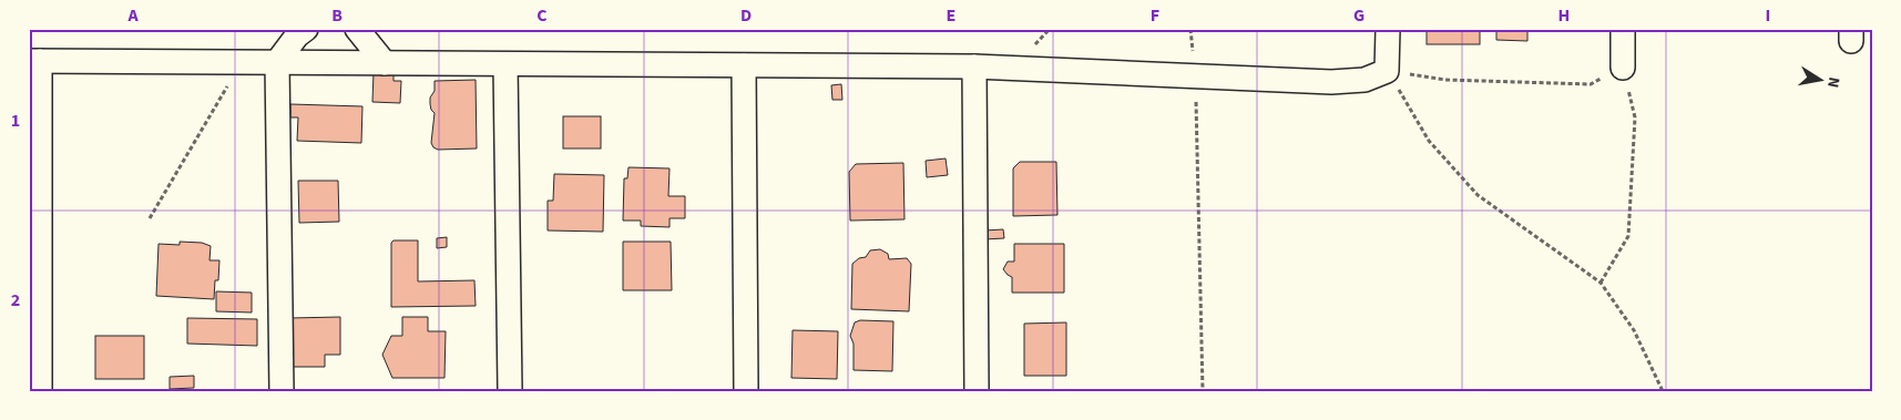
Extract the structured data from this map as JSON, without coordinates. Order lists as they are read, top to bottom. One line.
{"north":"right","grid":{"columns":["A","B","C","D","E","F","G","H","I"],"rows":["1","2"]}}
